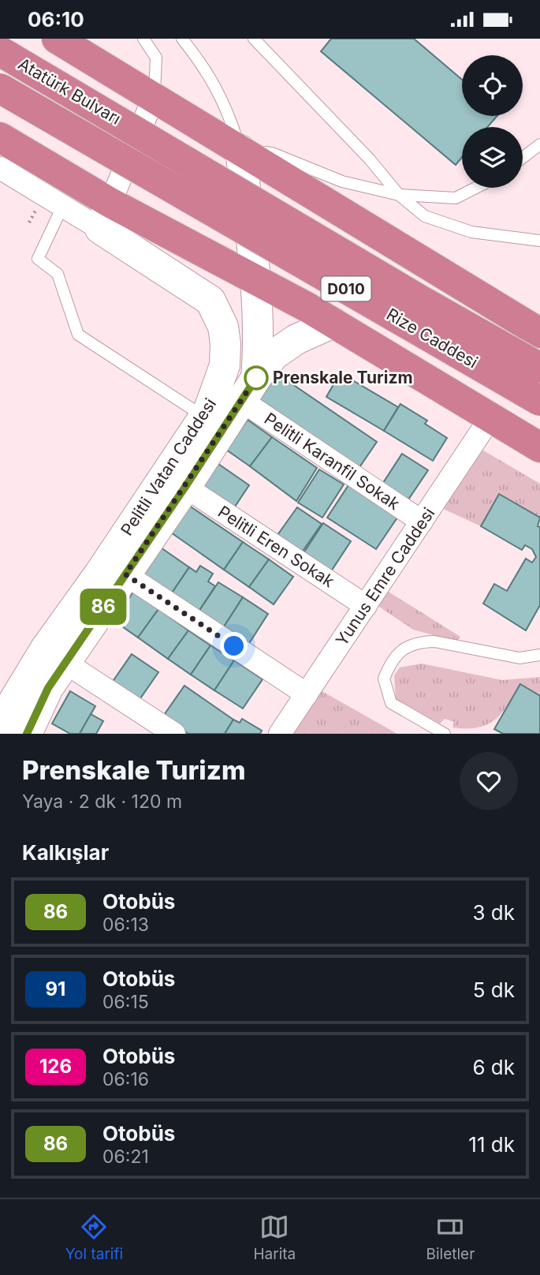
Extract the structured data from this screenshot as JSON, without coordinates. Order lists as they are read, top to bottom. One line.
{"streets":{"highway":["Atatürk Bulvarı","D010","Rize Caddesi"],"street":["Pelitli Karanfil Sokak","Pelitli Vatan Caddesi","Pelitli Eren Sokak","Yunus Emre Caddesi"]},"crossings":[["Atatürk Bulvarı","Rize Caddesi"],["Pelitli Karanfil Sokak","Pelitli Vatan Caddesi"],["Pelitli Karanfil Sokak","Yunus Emre Caddesi"],["Pelitli Vatan Caddesi","Pelitli Eren Sokak"],["Pelitli Eren Sokak","Yunus Emre Caddesi"]],"places":["Prenskale Turizm"],"lines":["bus line 86"],"page":{"status":"06:10","on_map":"86","heading":[["Prenskale Turizm","Yaya · 2 dk · 120 m"],"Kalkışlar"],"list":[{"mark":"86","name":"Otobüs","note":"06:13","value":"3 dk"},{"mark":"91","name":"Otobüs","note":"06:15","value":"5 dk"},{"mark":"126","name":"Otobüs","note":"06:16","value":"6 dk"},{"mark":"86","name":"Otobüs","note":"06:21","value":"11 dk"}],"tabs":["Yol tarifi","Harita","Biletler"]}}
